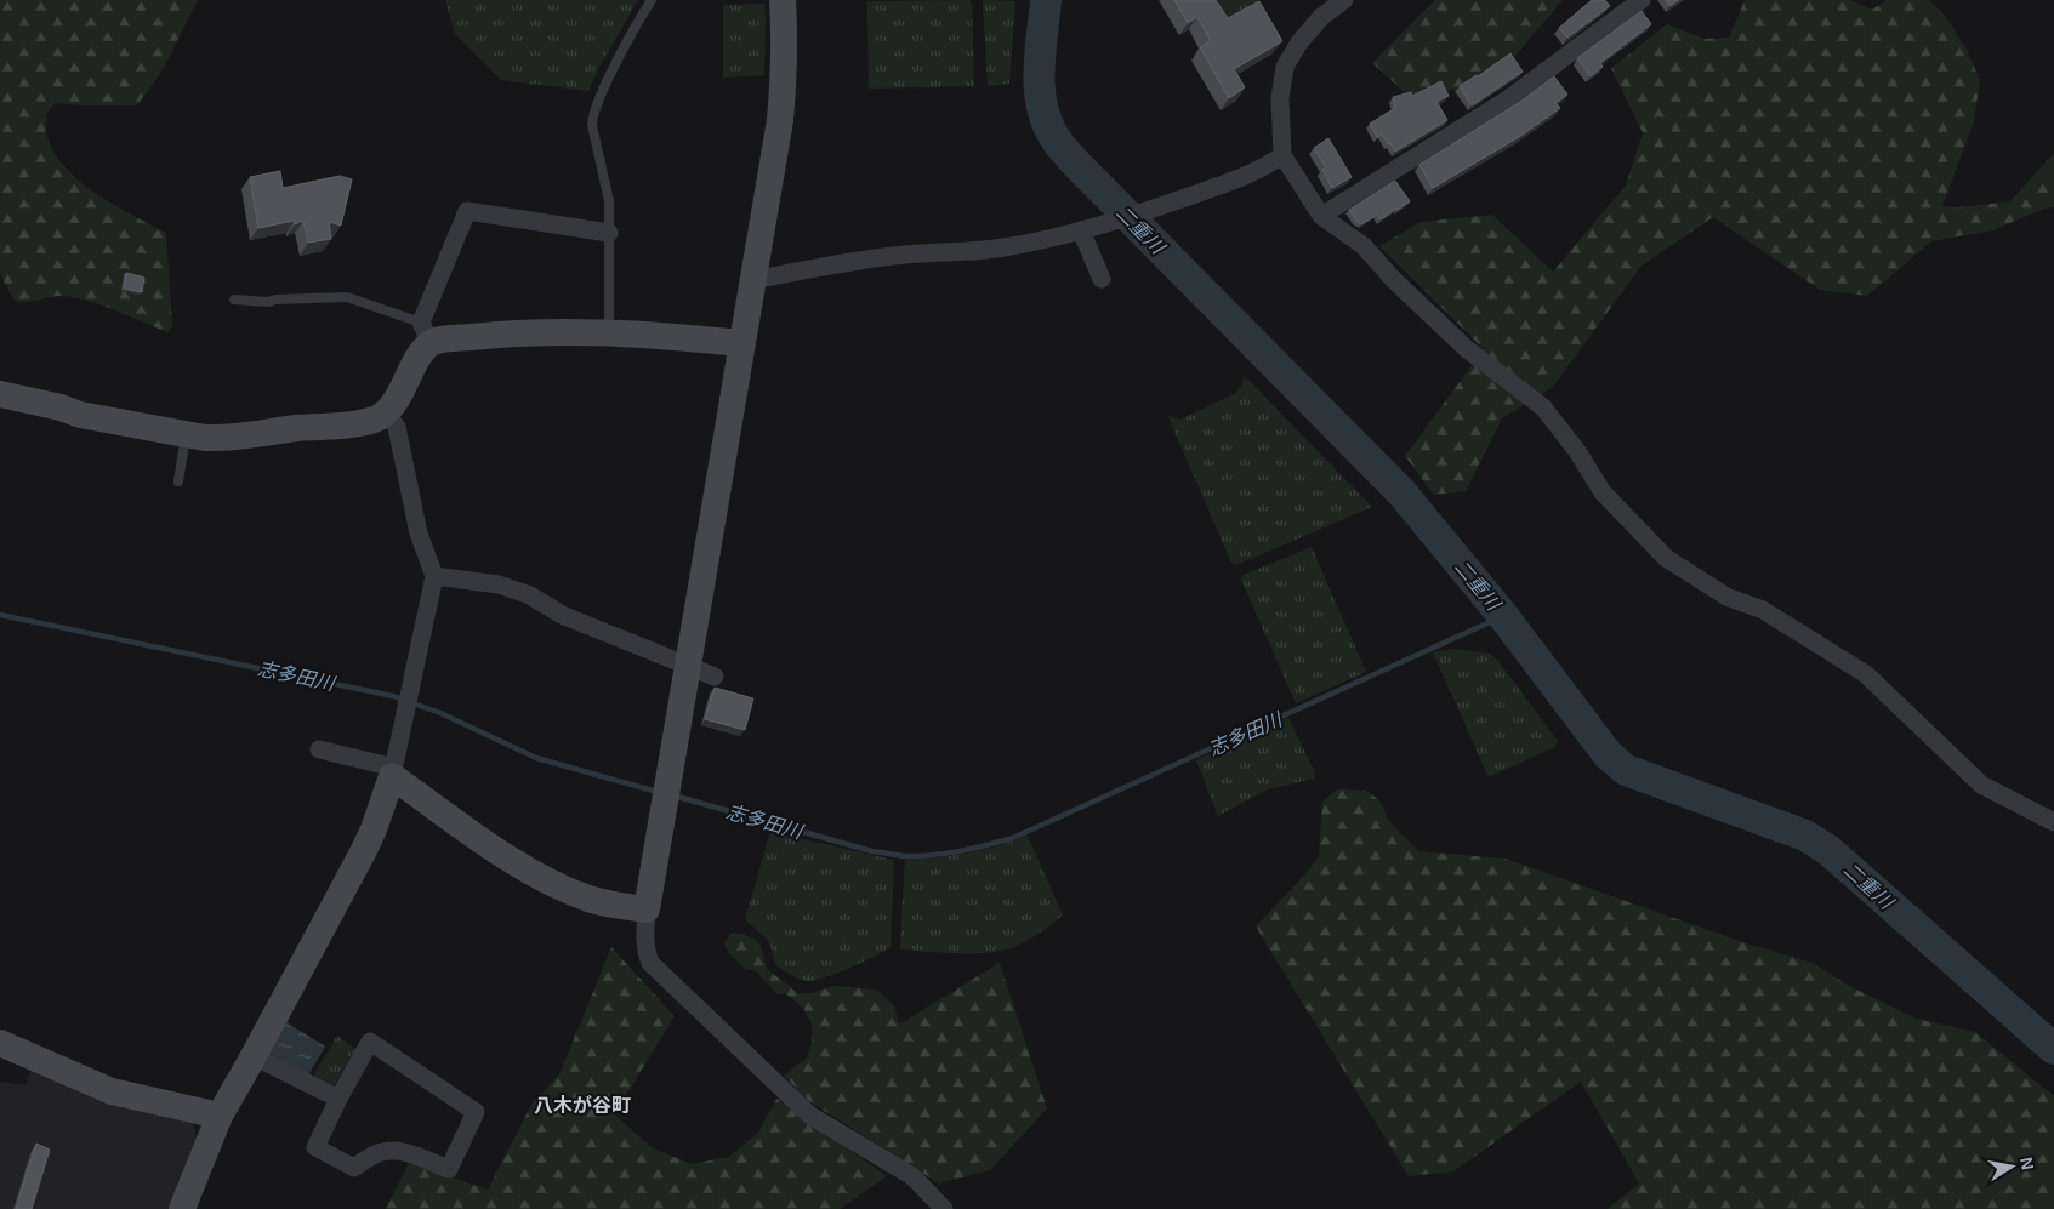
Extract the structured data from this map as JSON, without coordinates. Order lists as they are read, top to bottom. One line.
{"districts":["八木が谷町"],"water":["二重川","志多田川"],"north":"right"}
